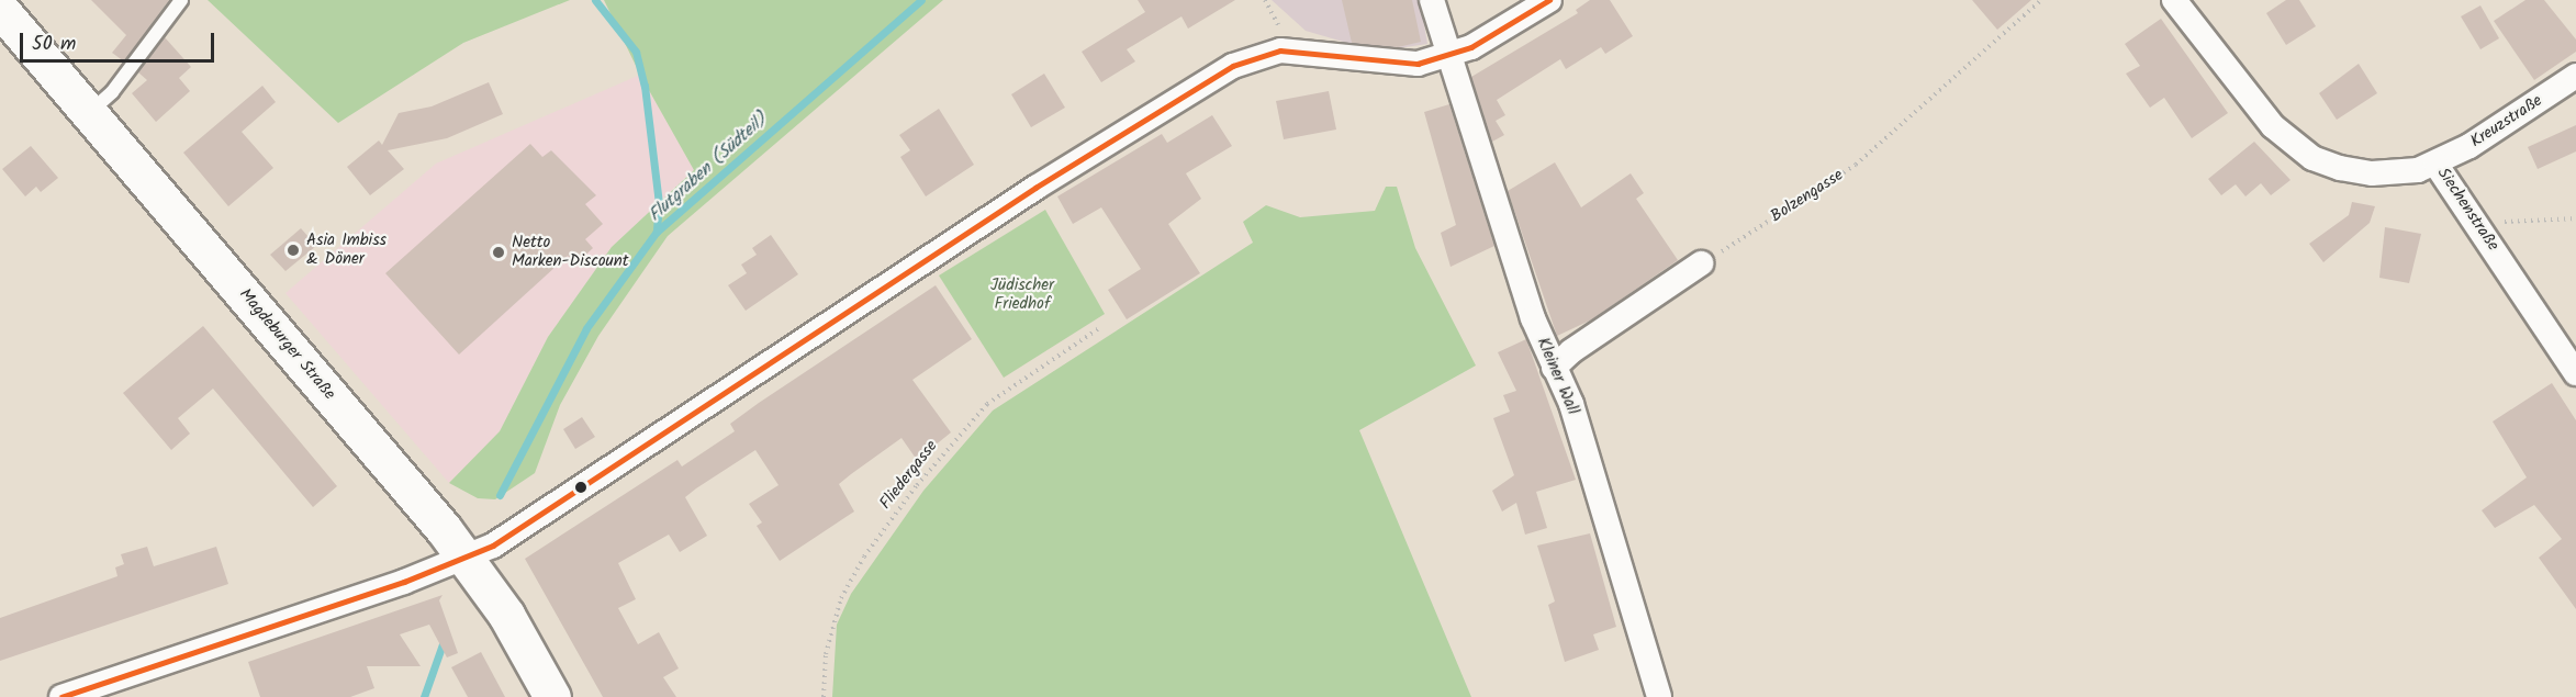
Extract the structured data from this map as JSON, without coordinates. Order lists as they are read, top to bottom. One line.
{"streets":{"main road":["Magdeburger Straße"],"street":["Kreuzstraße","Siechenstraße","Kleiner Wall"],"path":["Bolzengasse","Fliedergasse"]},"crossings":[["Kreuzstraße","Siechenstraße"]],"water":["Flutgraben (Südteil)"],"parks":["Jüdischer Friedhof"],"places":["Asia Imbiss & Döner","Netto Marken-Discount"],"scale_bar":"50 m"}
